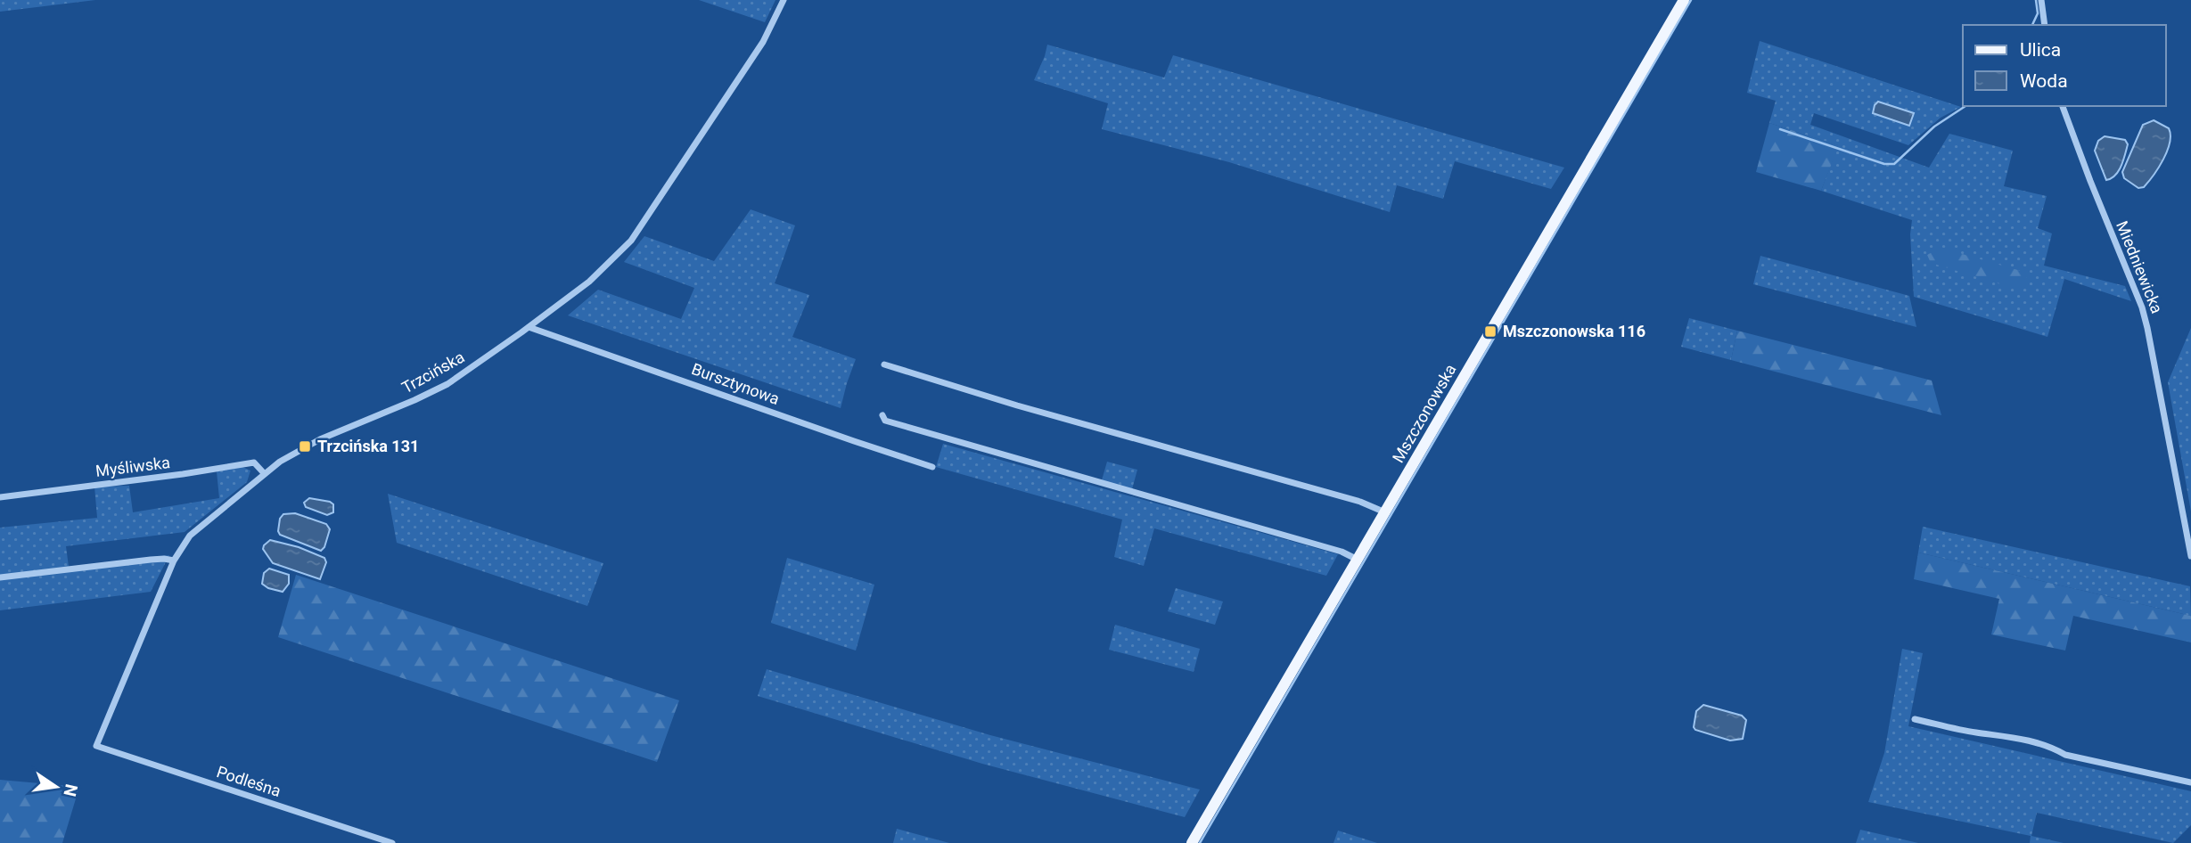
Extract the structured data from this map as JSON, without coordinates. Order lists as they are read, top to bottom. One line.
{"streets":{"main road":["Mszczonowska"],"street":["Miedniewicka","Trzcińska","Bursztynowa","Myśliwska","Podleśna"]},"crossings":[["Trzcińska","Bursztynowa"],["Trzcińska","Myśliwska"],["Trzcińska","Podleśna"]],"places":{"transit":["Mszczonowska 116","Trzcińska 131"]},"legend":["Ulica","Woda"],"north":"right"}
